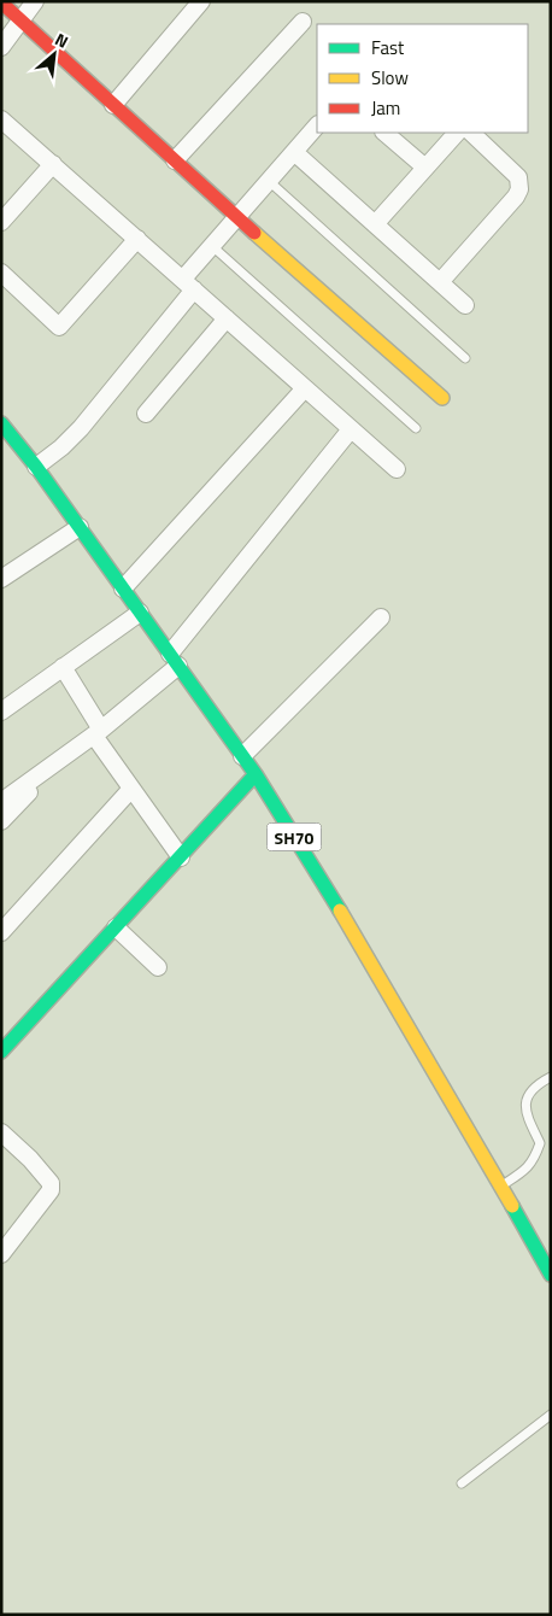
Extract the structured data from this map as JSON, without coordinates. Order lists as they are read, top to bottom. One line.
{"streets":{"main road":["SH70"]},"legend":["Fast","Slow","Jam"],"north":"top right"}
